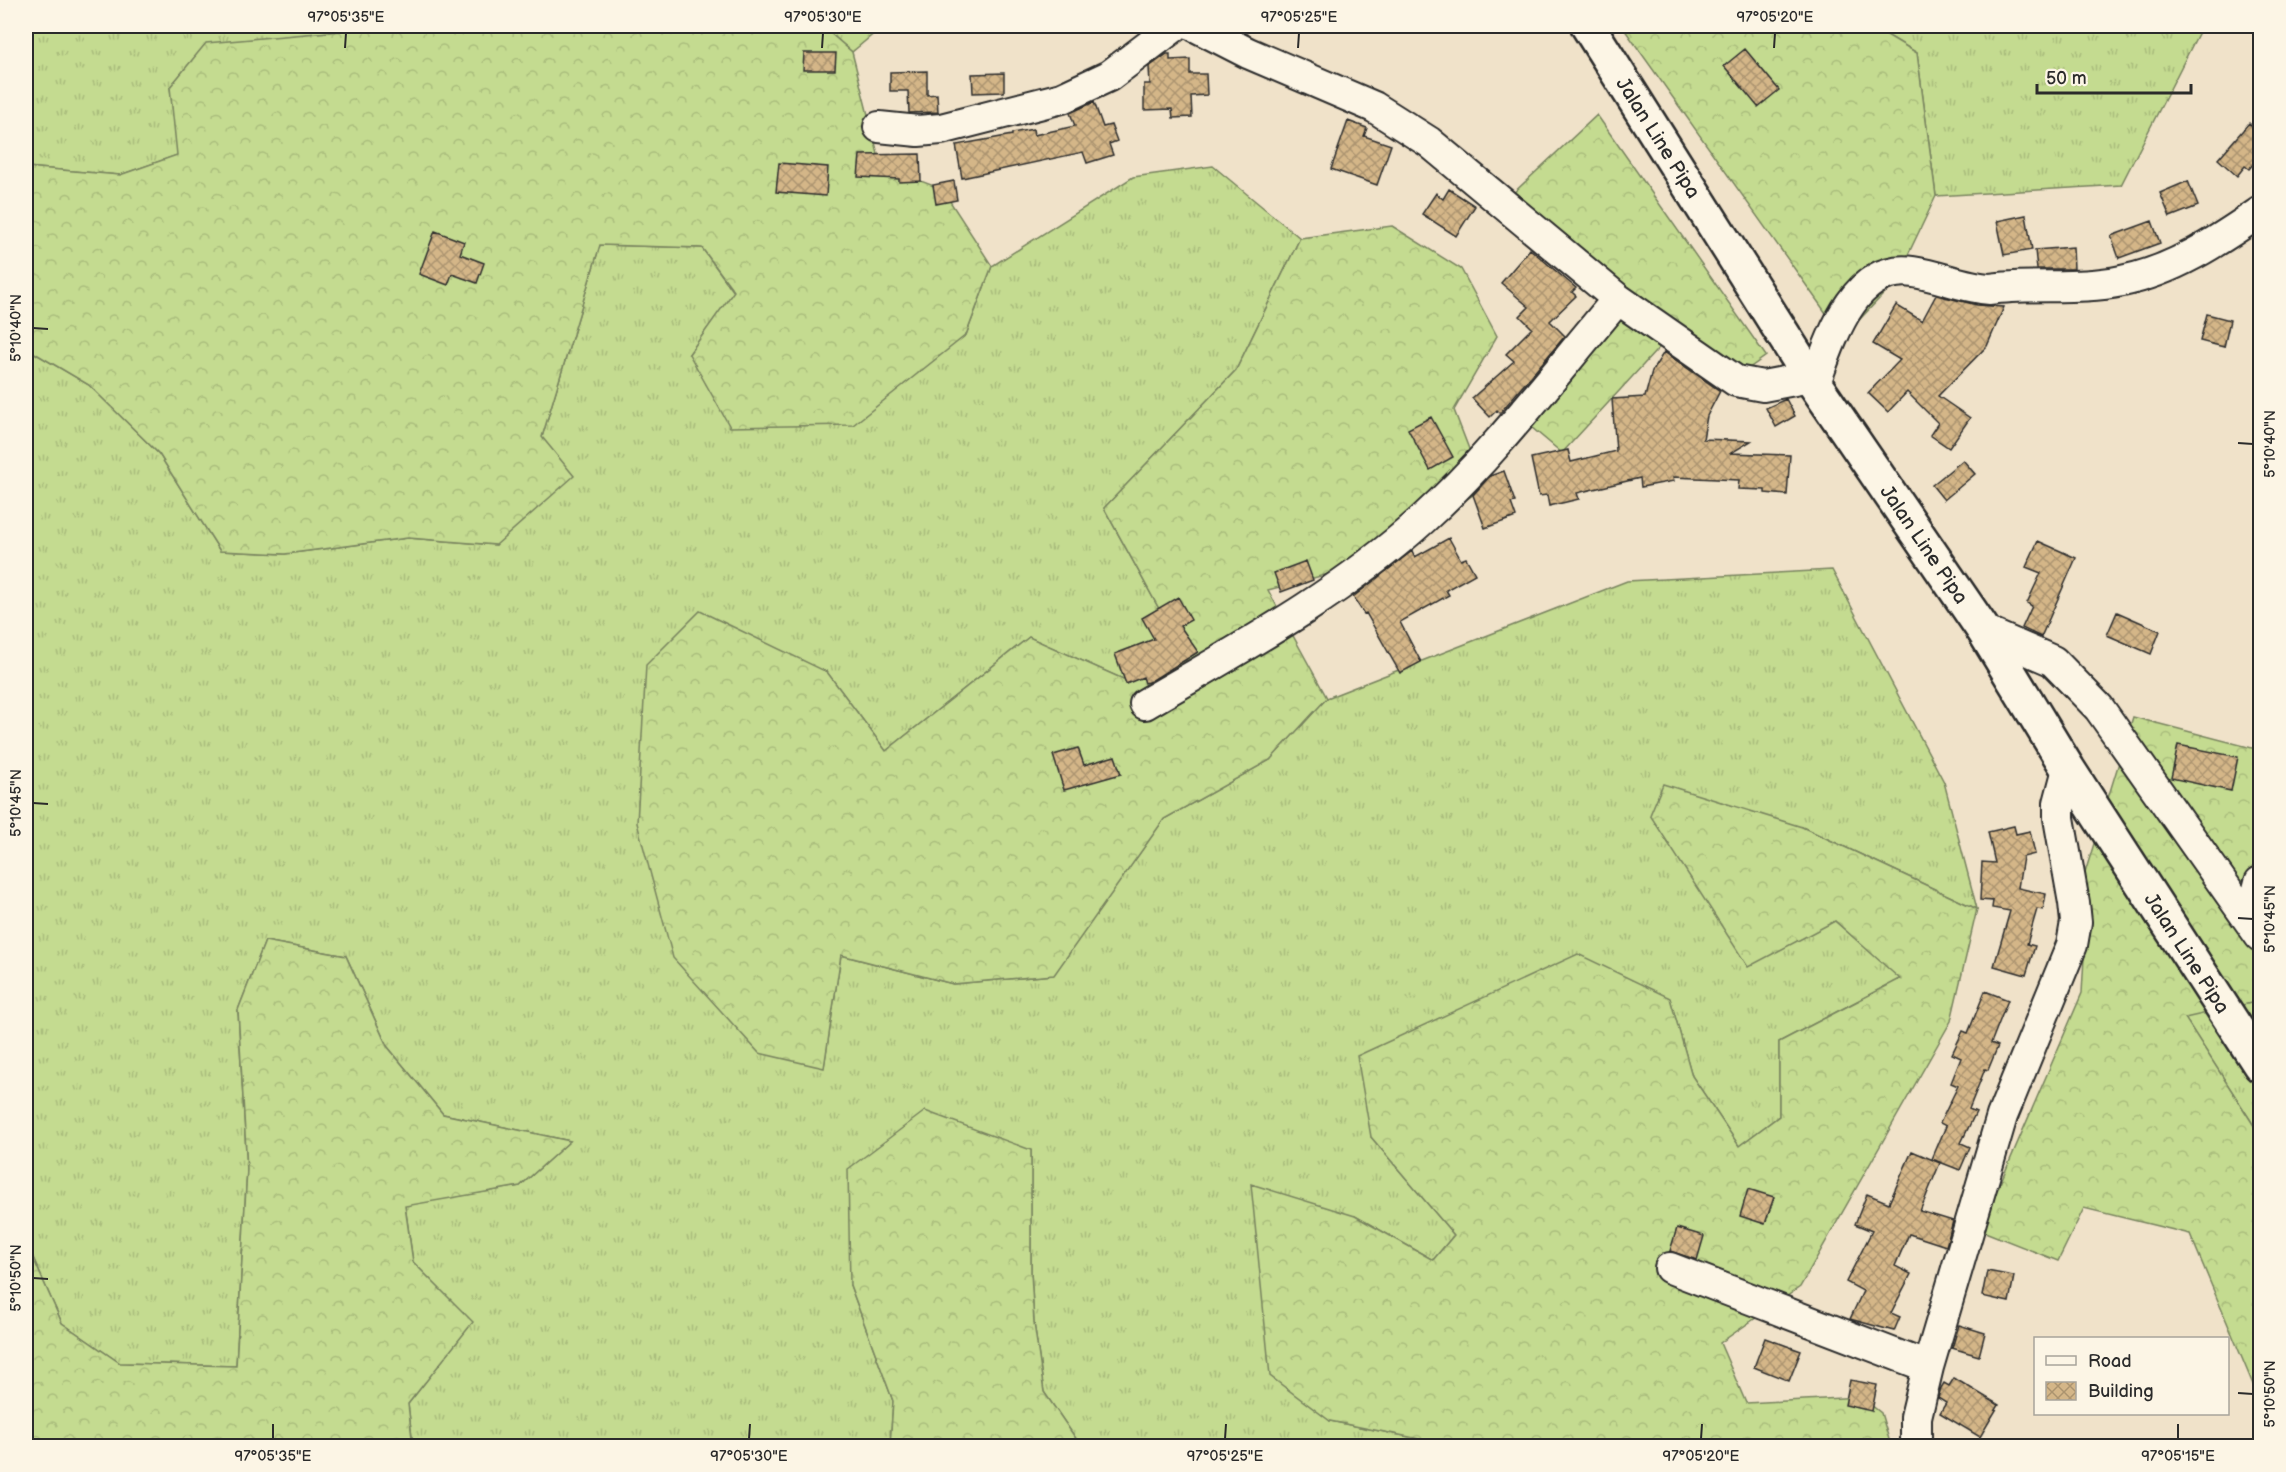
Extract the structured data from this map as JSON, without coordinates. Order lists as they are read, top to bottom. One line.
{"streets":{"main road":["Jalan Line Pipa"]},"legend":["Road","Building"],"scale_bar":"50 m","coordinates":["97°05'35\"E","97°05'30\"E","97°05'25\"E","97°05'20\"E","5°10'40\"N","5°10'45\"N","5°10'50\"N","97°05'15\"E"]}
